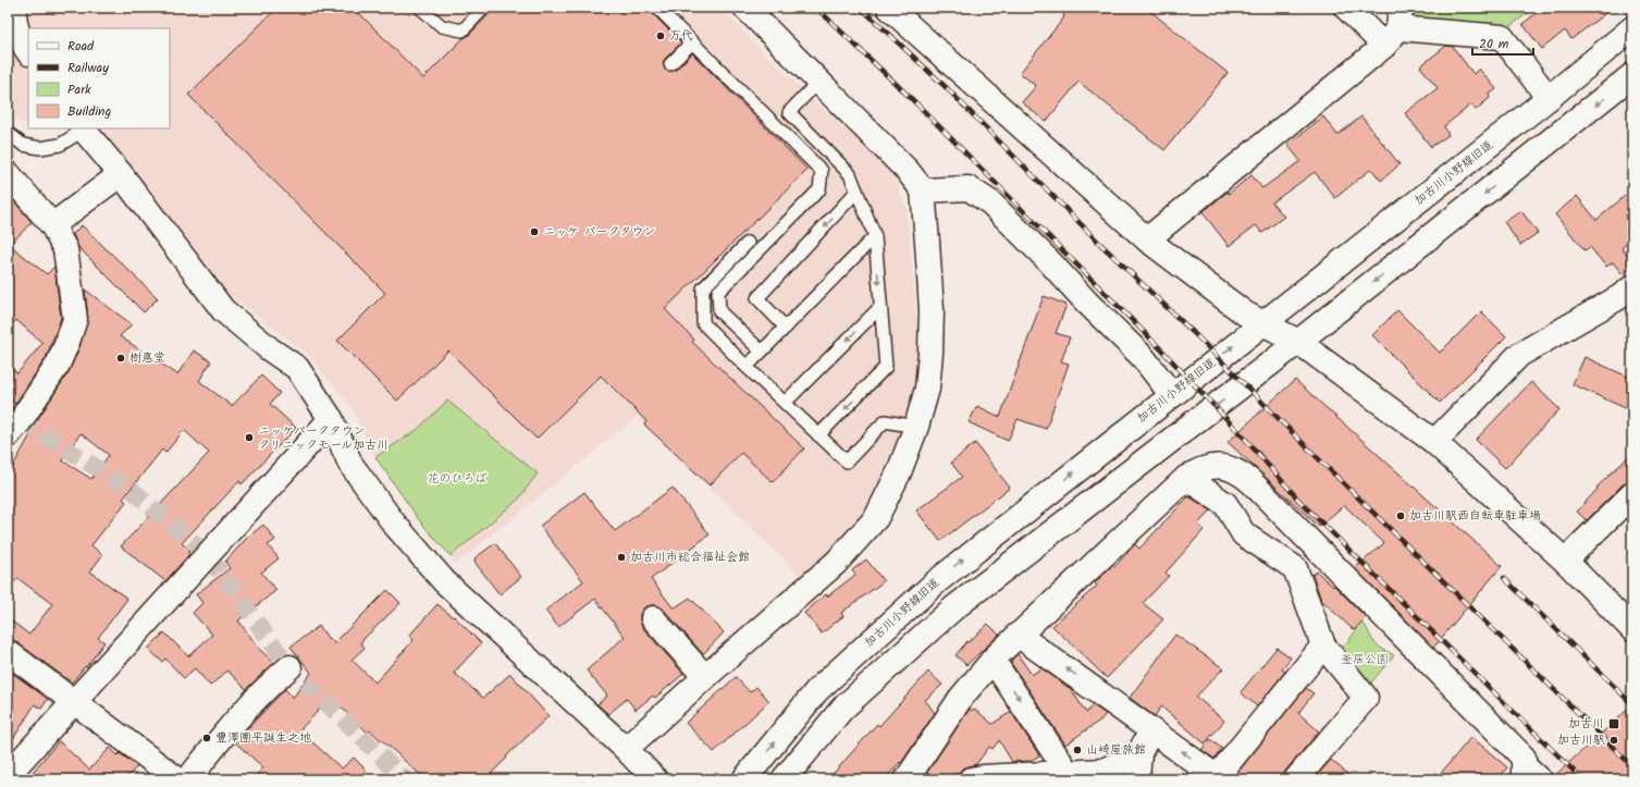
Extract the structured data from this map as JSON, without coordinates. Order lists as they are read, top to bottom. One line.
{"streets":{"street":["加古川小野線旧道"]},"parks":["花のひろば","釜居公園"],"places":{"other":["万代","ニッケ パークタウン","樹悳堂","ニッケパークタウン クリニックモール加古川","加古川駅西自転車駐車場","加古川市総合福祉会館","豐澤團平誕生之地","加古川駅","山崎屋旅館"],"transit":["加古川"]},"legend":["Road","Railway","Park","Building"],"scale_bar":"20 m"}
